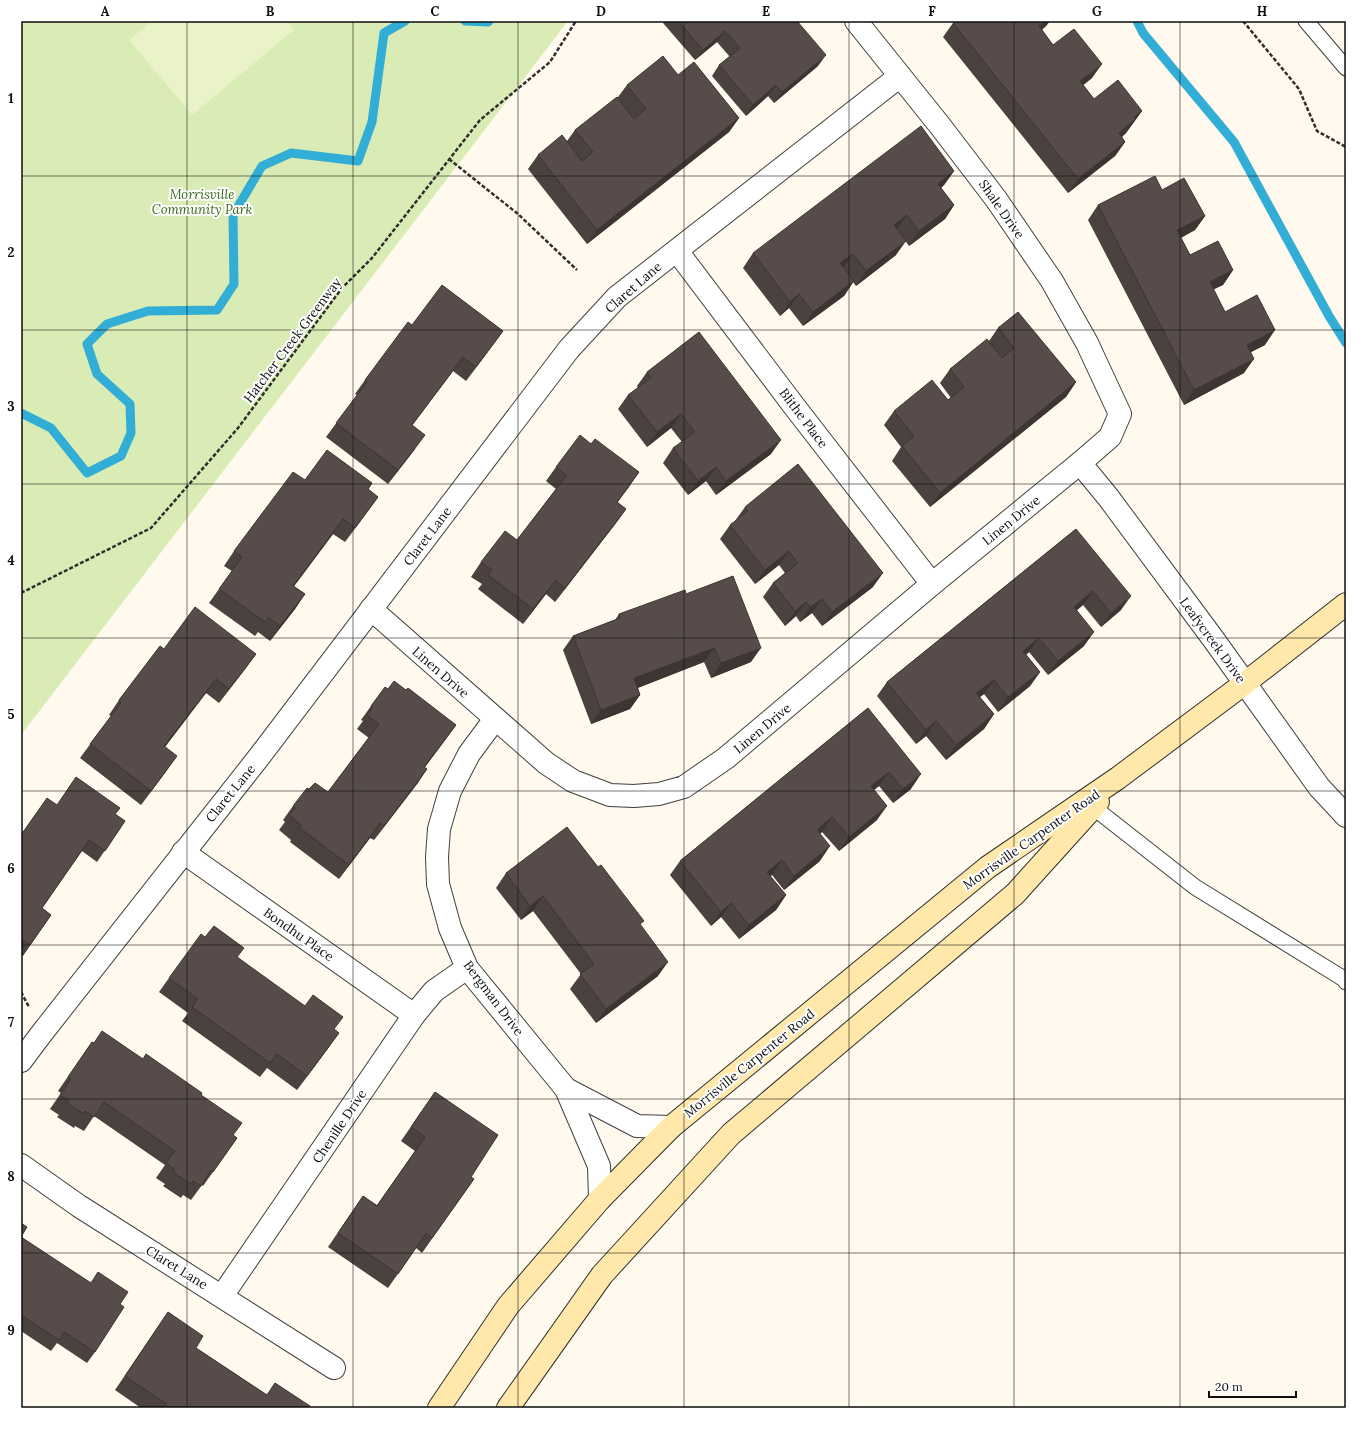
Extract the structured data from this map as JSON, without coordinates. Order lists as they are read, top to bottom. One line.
{"streets":{"main road":["Morrisville Carpenter Road"],"street":["Shale Drive","Claret Lane","Blithe Place","Linen Drive","Leafycreek Drive","Bondhu Place","Bergman Drive","Chenille Drive"],"path":["Hatcher Creek Greenway"]},"crossings":[["Shale Drive","Claret Lane"],["Shale Drive","Linen Drive"],["Claret Lane","Blithe Place"],["Claret Lane","Linen Drive"],["Claret Lane","Bondhu Place"],["Claret Lane","Chenille Drive"],["Blithe Place","Linen Drive"],["Linen Drive","Leafycreek Drive"],["Linen Drive","Bergman Drive"],["Leafycreek Drive","Morrisville Carpenter Road"],["Morrisville Carpenter Road","Bergman Drive"],["Bondhu Place","Chenille Drive"],["Bergman Drive","Chenille Drive"]],"parks":["Morrisville Community Park"],"scale_bar":"20 m","grid":{"columns":["A","B","C","D","E","F","G","H"],"rows":["1","2","3","4","5","6","7","8","9"]}}
